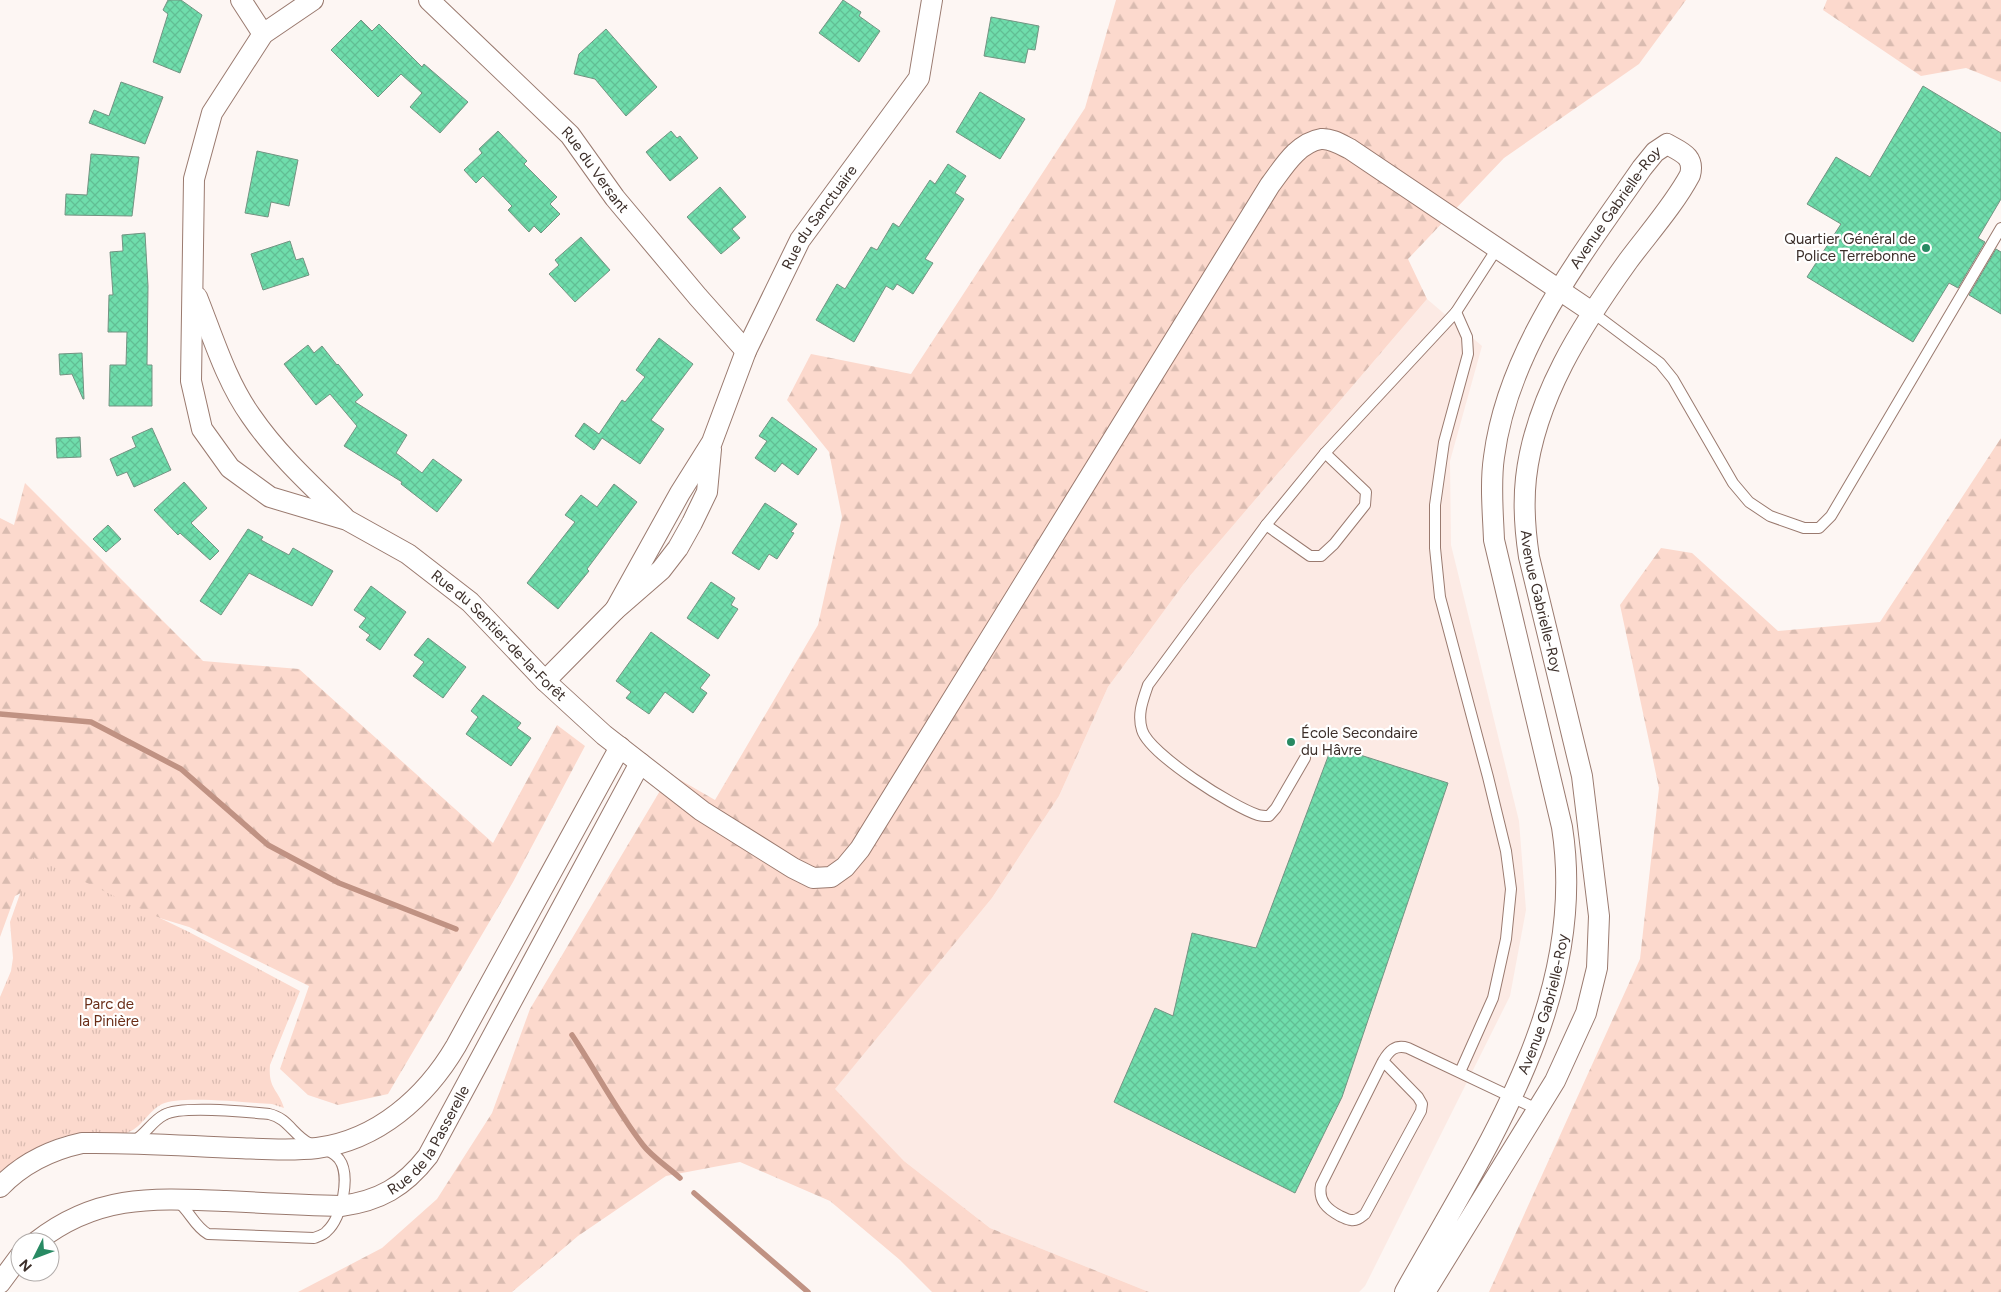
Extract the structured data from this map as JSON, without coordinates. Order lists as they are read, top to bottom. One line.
{"streets":{"street":["Rue du Versant","Avenue Gabrielle-Roy","Rue du Sanctuaire","Rue du Sentier-de-la-Forêt","Rue de la Passerelle"]},"crossings":[["Rue du Versant","Rue du Sanctuaire"],["Avenue Gabrielle-Roy","Rue du Sentier-de-la-Forêt"],["Rue du Sanctuaire","Rue du Sentier-de-la-Forêt"],["Rue du Sentier-de-la-Forêt","Rue de la Passerelle"]],"parks":["Parc de la Pinière"],"places":["Quartier Général de Police Terrebonne","École Secondaire du Hâvre"],"north":"bottom left"}
